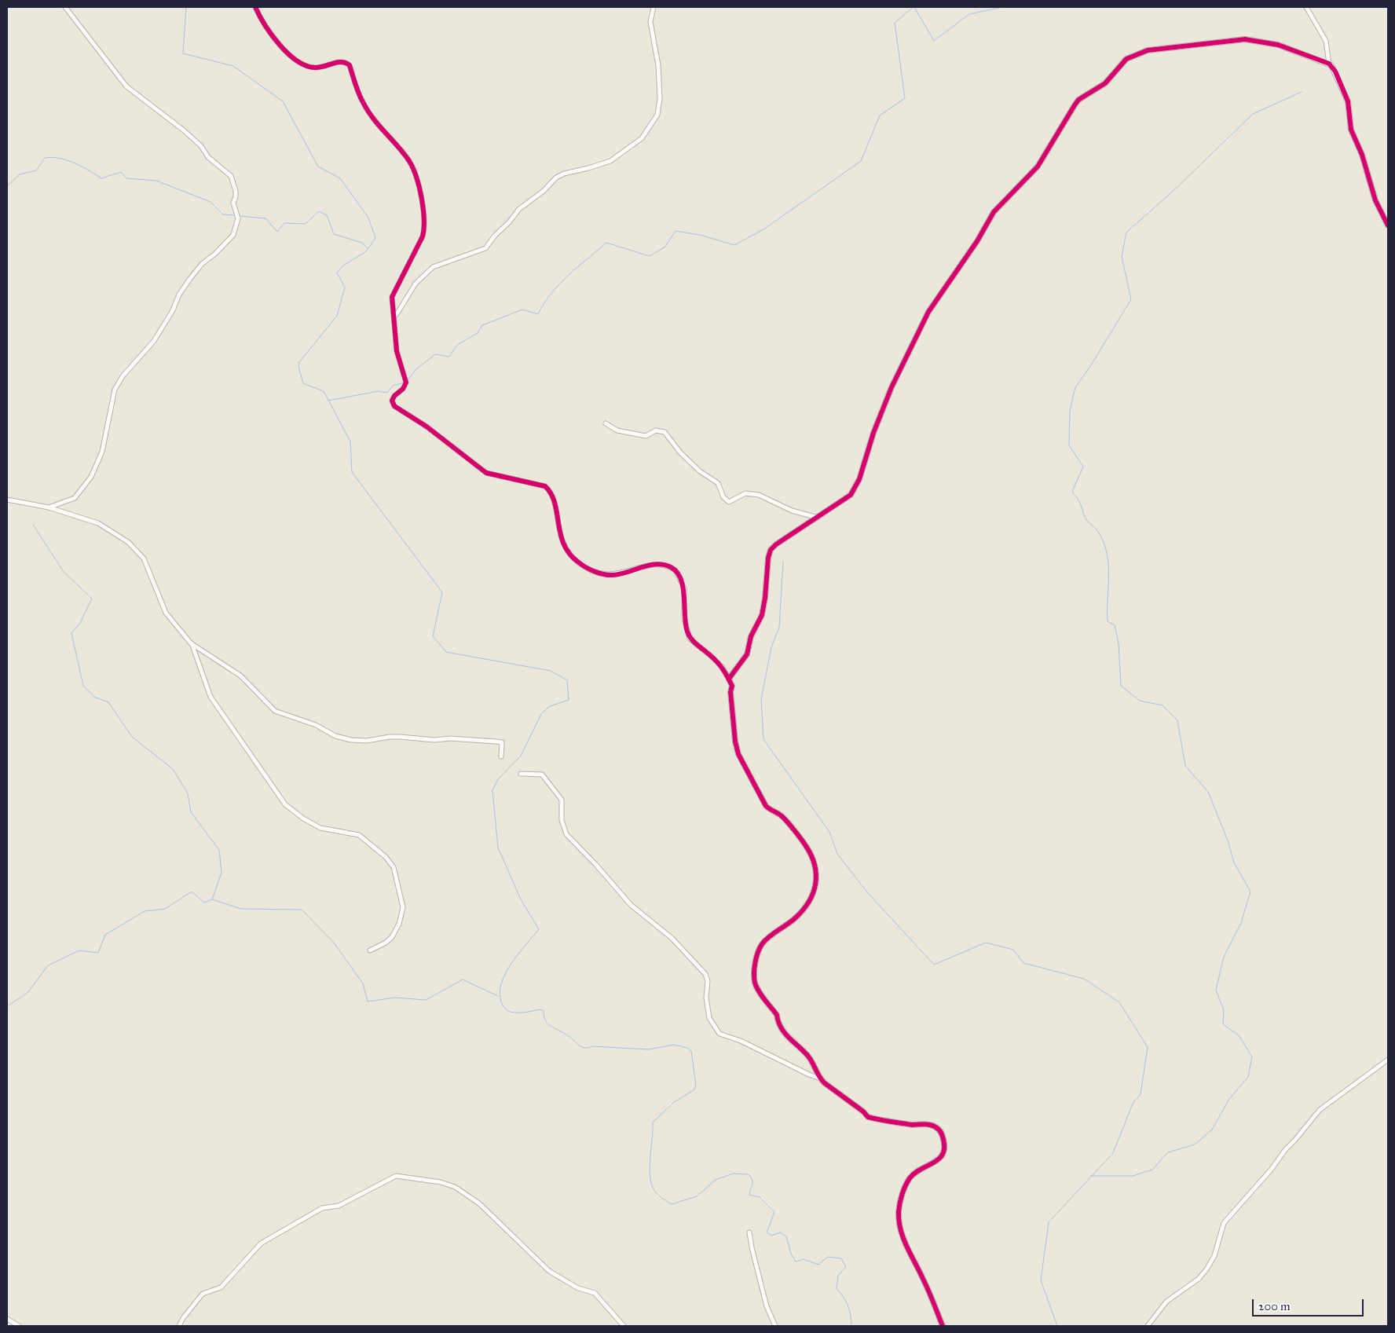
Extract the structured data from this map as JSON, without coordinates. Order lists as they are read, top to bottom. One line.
{"scale_bar":"200 m"}
